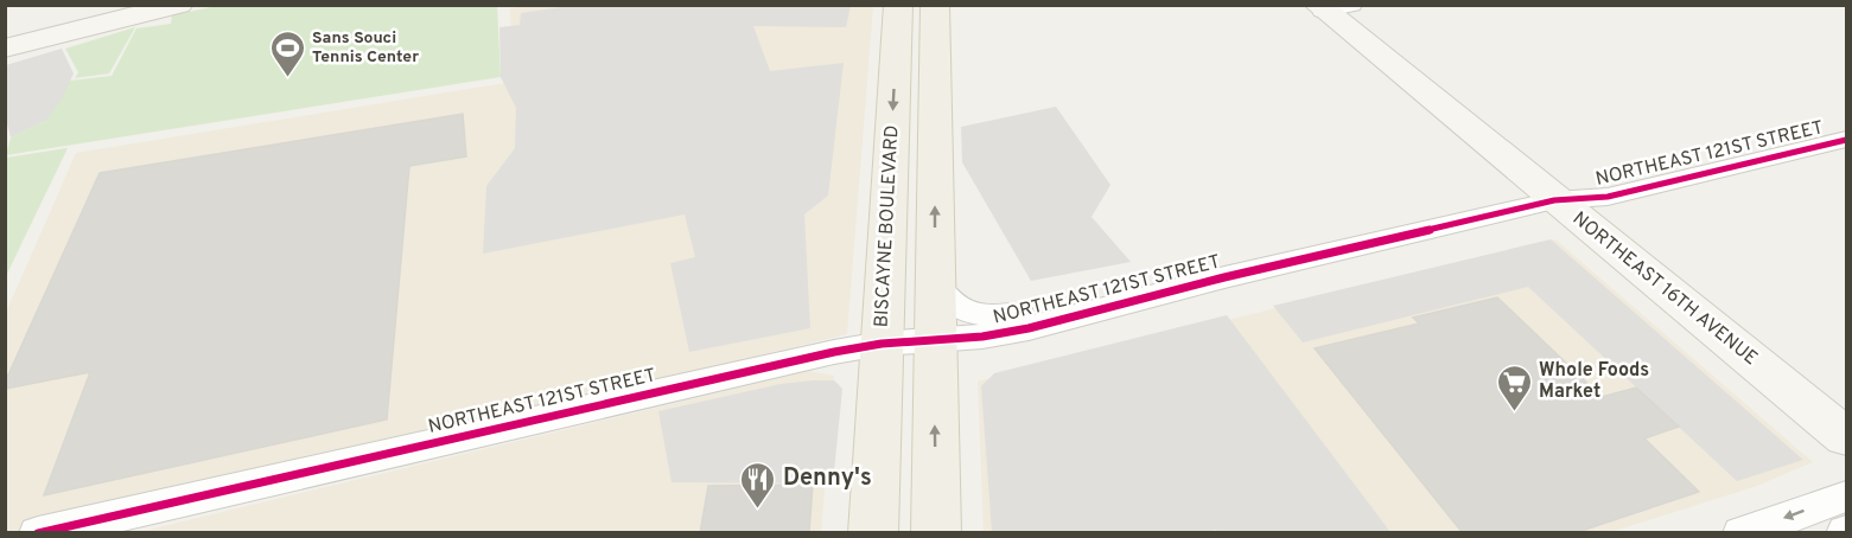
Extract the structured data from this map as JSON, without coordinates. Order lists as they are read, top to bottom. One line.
{"streets":{"main road":["BISCAYNE BOULEVARD"],"street":["NORTHEAST 121ST STREET","NORTHEAST 16TH AVENUE"]},"crossings":[["NORTHEAST 121ST STREET","BISCAYNE BOULEVARD"],["NORTHEAST 121ST STREET","NORTHEAST 16TH AVENUE"]],"places":{"sports":["Sans Souci Tennis Center"],"supermarket":["Whole Foods Market"],"restaurant":["Denny's"]}}
